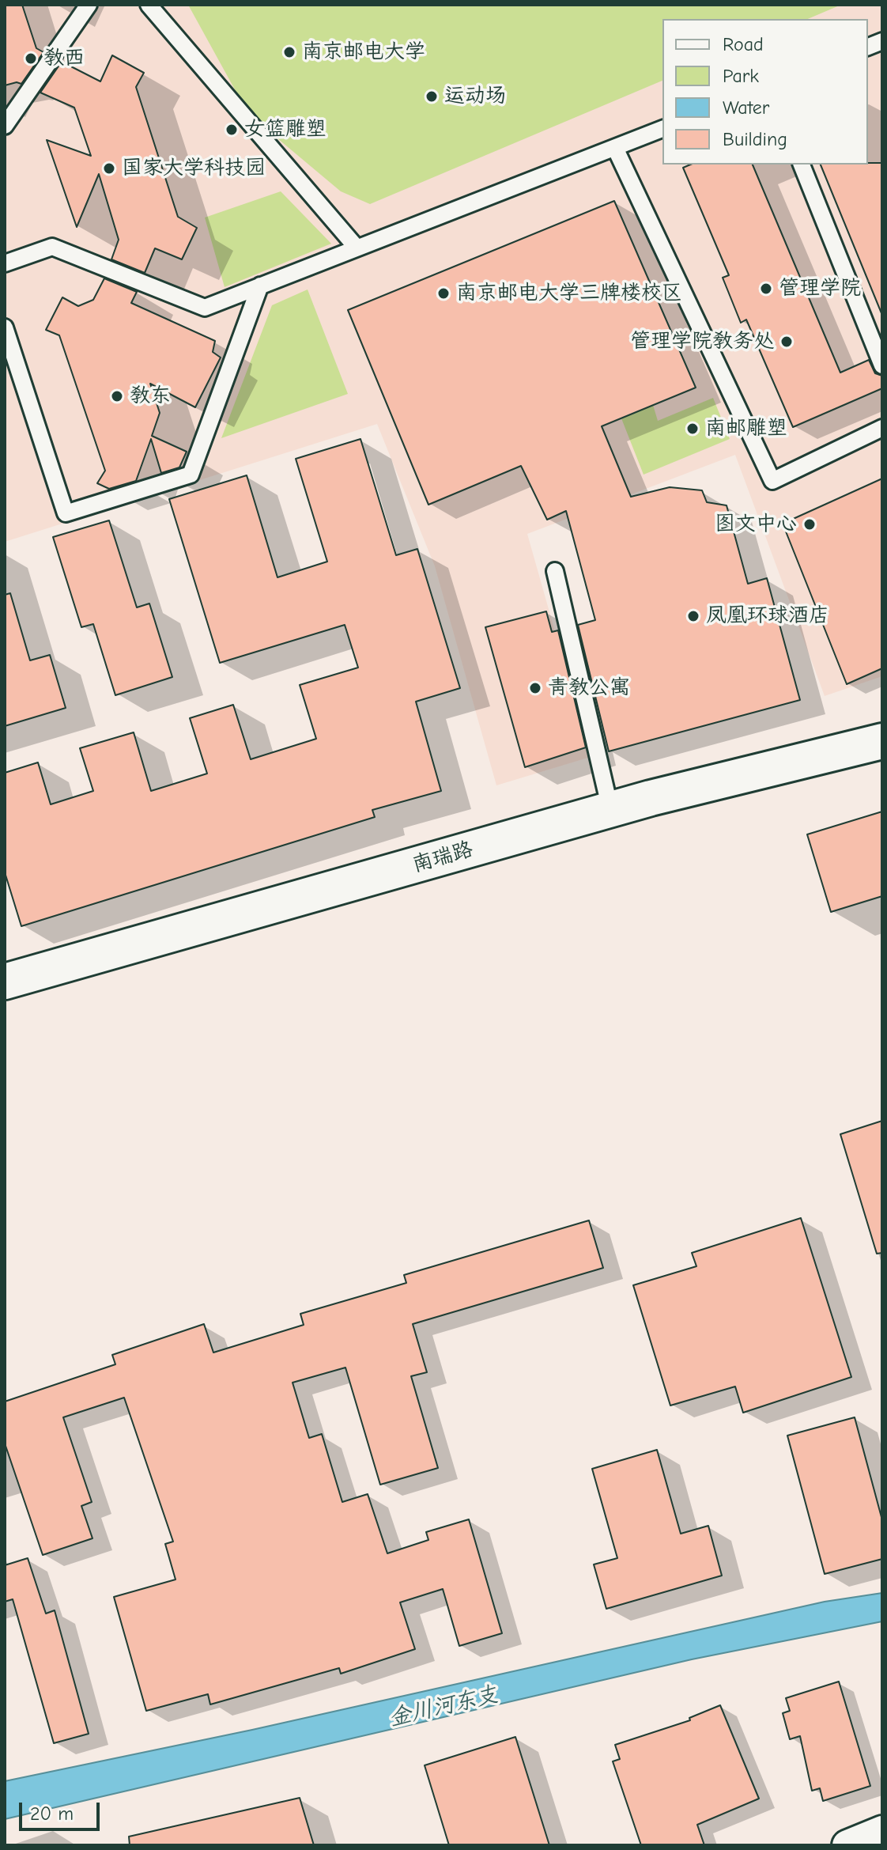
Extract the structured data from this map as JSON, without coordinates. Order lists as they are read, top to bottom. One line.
{"streets":{"street":["南瑞路"]},"water":["金川河东支"],"places":["南京邮电大学","教西","运动场","女篮雕塑","国家大学科技园","管理学院","南京邮电大学三牌楼校区","管理学院教务处","教东","南邮雕塑","图文中心","凤凰环球酒店","青教公寓"],"legend":["Road","Park","Water","Building"],"scale_bar":"20 m"}
